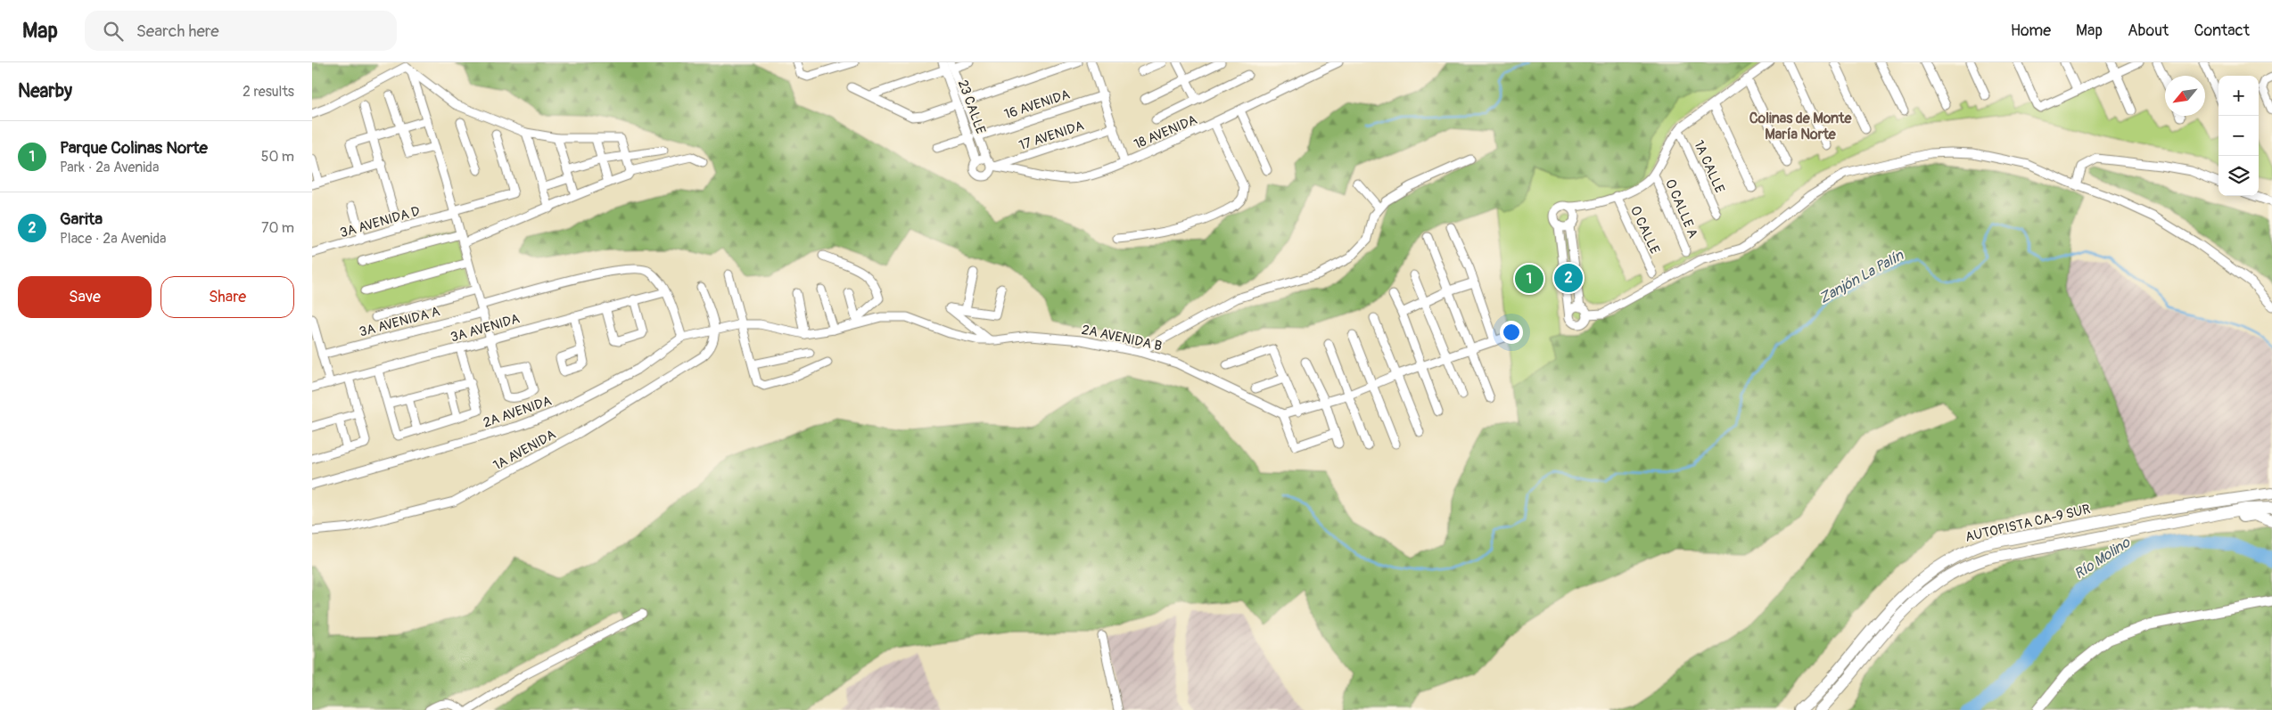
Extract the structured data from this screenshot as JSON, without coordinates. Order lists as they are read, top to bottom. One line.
{"streets":{"highway":["AUTOPISTA CA-9 SUR"],"street":["16 AVENIDA","23 CALLE","18 AVENIDA","17 AVENIDA","1A CALLE","0 CALLE A","3A AVENIDA D","0 CALLE","3A AVENIDA A","3A AVENIDA","2A AVENIDA B","2A AVENIDA","1A AVENIDA"]},"crossings":[["16 AVENIDA","23 CALLE"],["23 CALLE","18 AVENIDA"],["23 CALLE","17 AVENIDA"],["18 AVENIDA","17 AVENIDA"],["3A AVENIDA A","3A AVENIDA"],["2A AVENIDA B","2A AVENIDA"],["2A AVENIDA B","1A AVENIDA"],["2A AVENIDA","1A AVENIDA"]],"districts":["Colinas de Monte María Norte"],"water":["Zanjón La Palín","Río Molino"],"north":"bottom left","page":{"header":"Map","search":"Search here","nav":["Home","Map","About","Contact"],"heading":["Nearby","2 results"],"map_buttons":["+","−"],"list":[{"mark":"1","name":"Parque Colinas Norte","note":"Park · 2a Avenida","value":"50 m"},{"mark":"2","name":"Garita","note":"Place · 2a Avenida","value":"70 m"}],"pins":["2","1"],"buttons":["Save","Share"]}}
